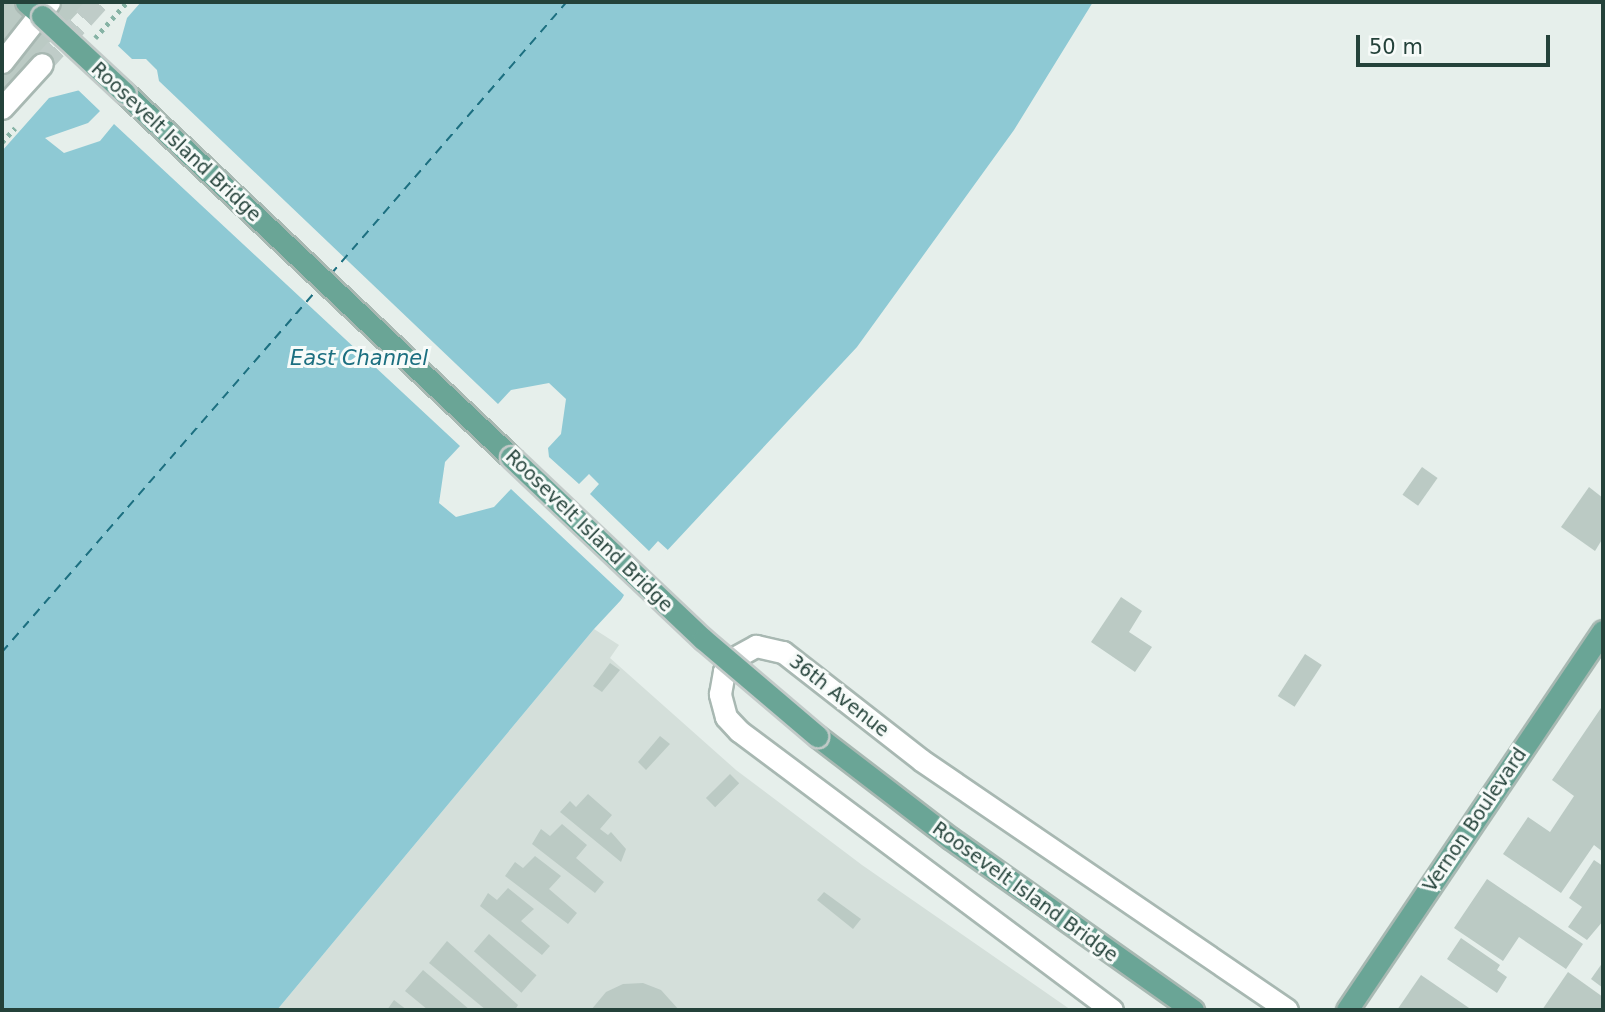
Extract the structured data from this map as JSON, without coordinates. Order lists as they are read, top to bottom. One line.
{"streets":{"main road":["Roosevelt Island Bridge","Vernon Boulevard"],"street":["36th Avenue"]},"water":["East Channel"],"scale_bar":"50 m"}
